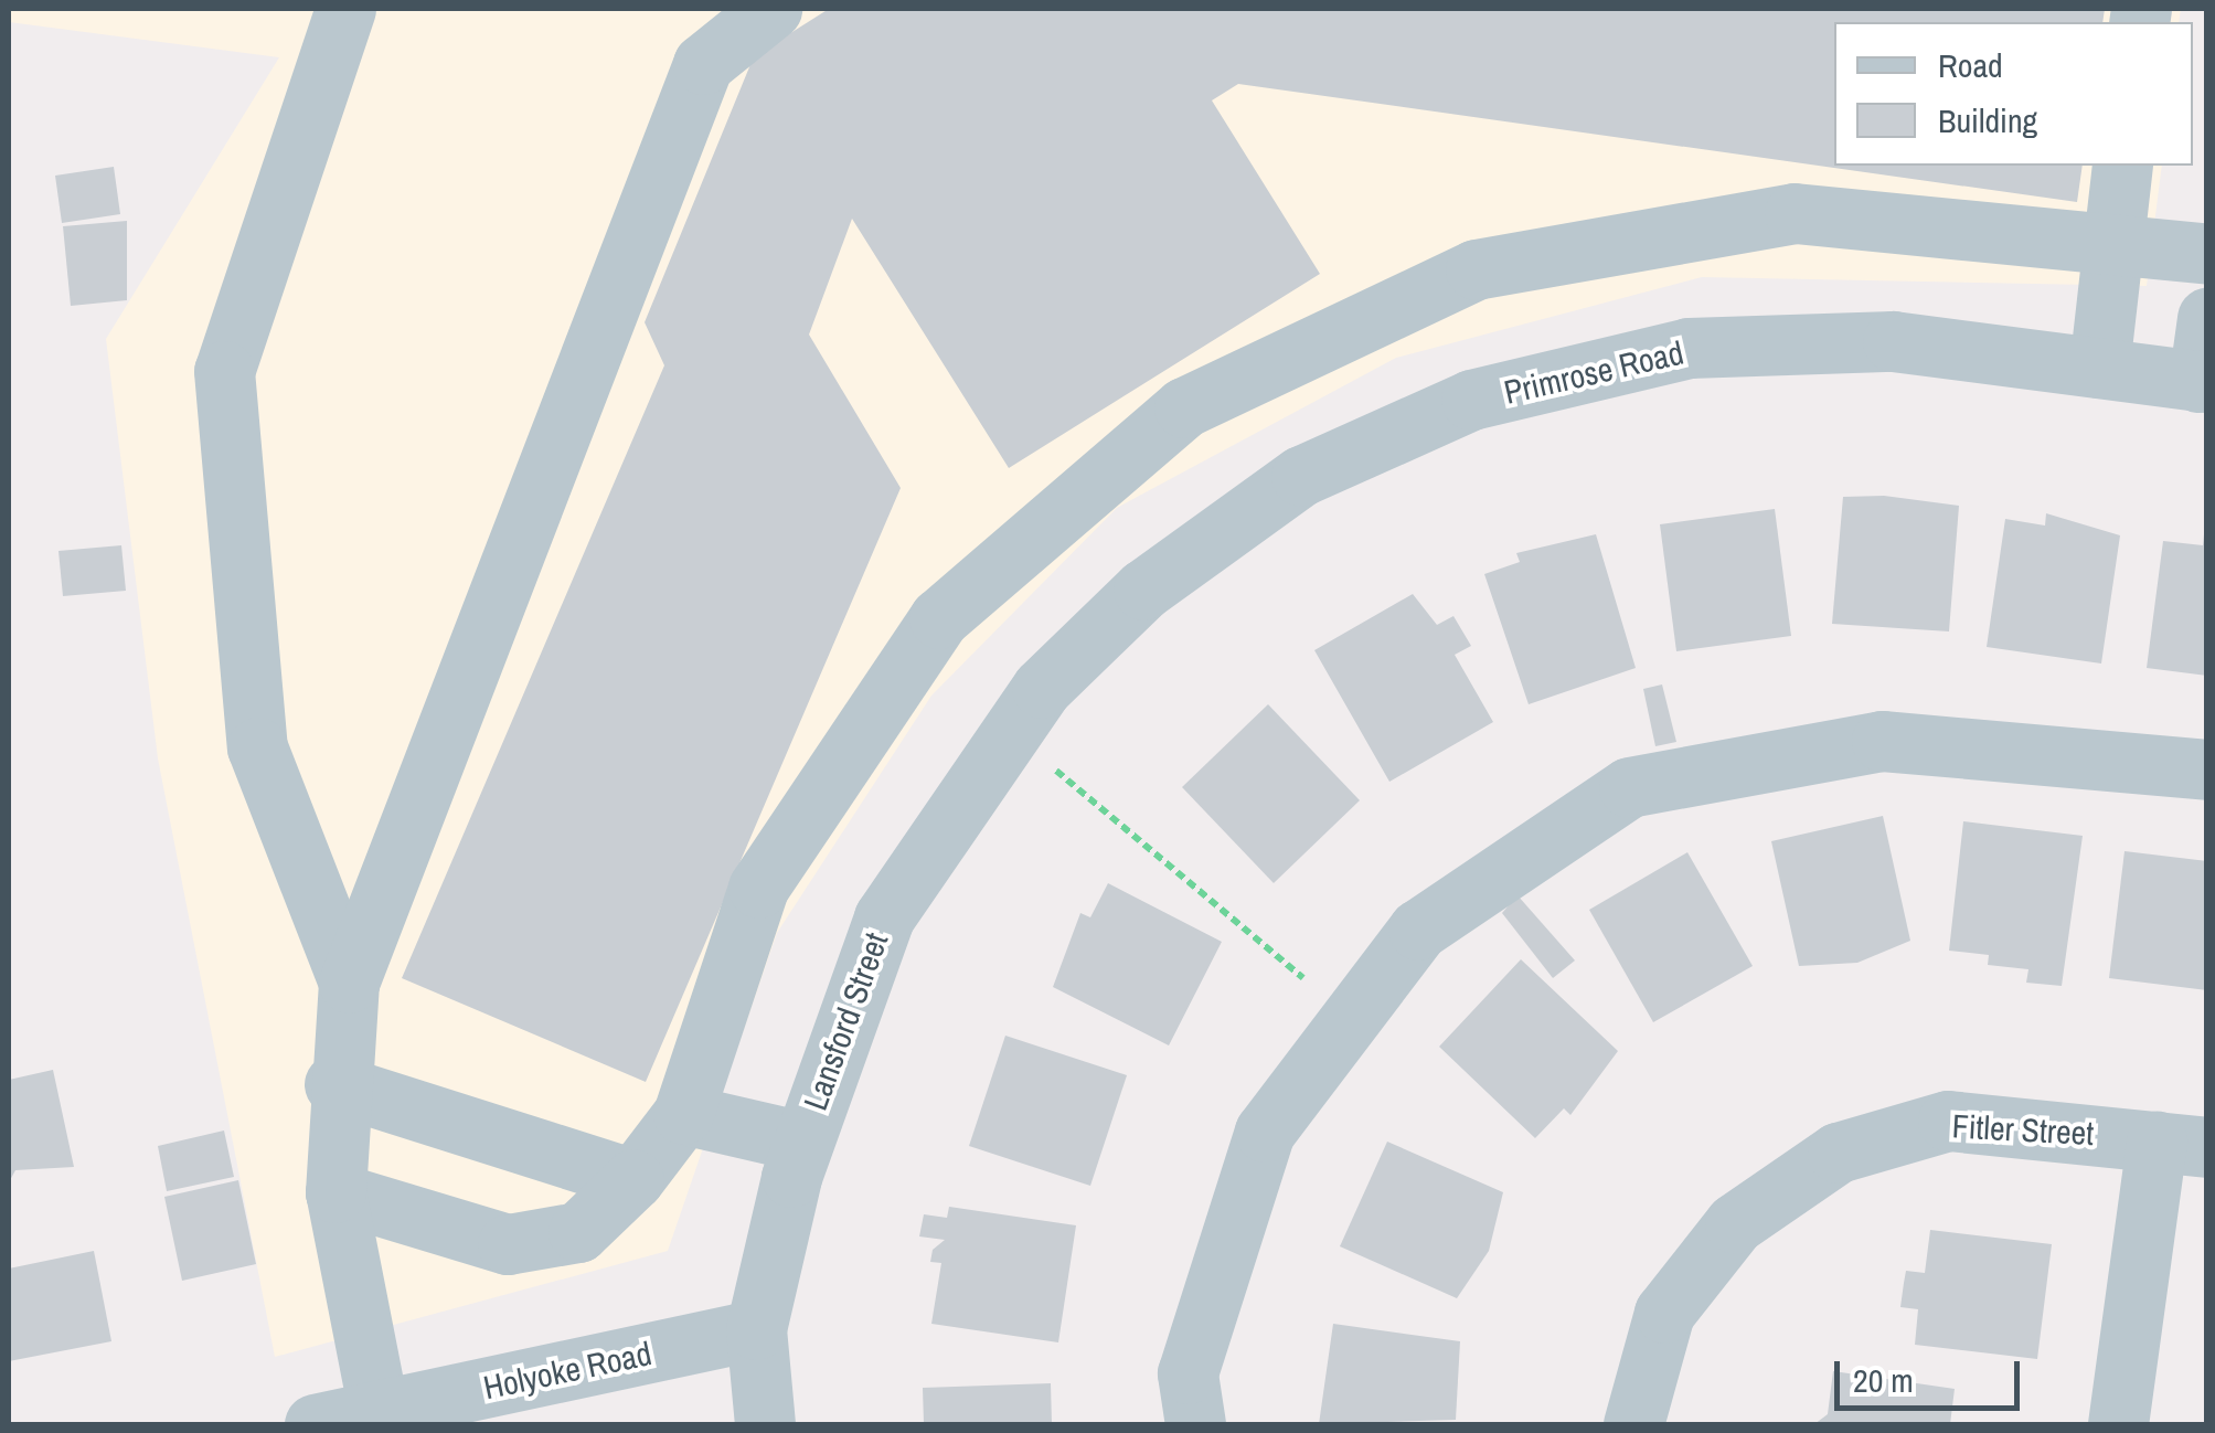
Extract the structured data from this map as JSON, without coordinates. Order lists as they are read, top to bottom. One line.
{"streets":{"street":["Primrose Road","Lansford Street","Fitler Street","Holyoke Road"]},"crossings":[["Primrose Road","Lansford Street"],["Lansford Street","Holyoke Road"]],"legend":["Road","Building"],"scale_bar":"20 m"}
